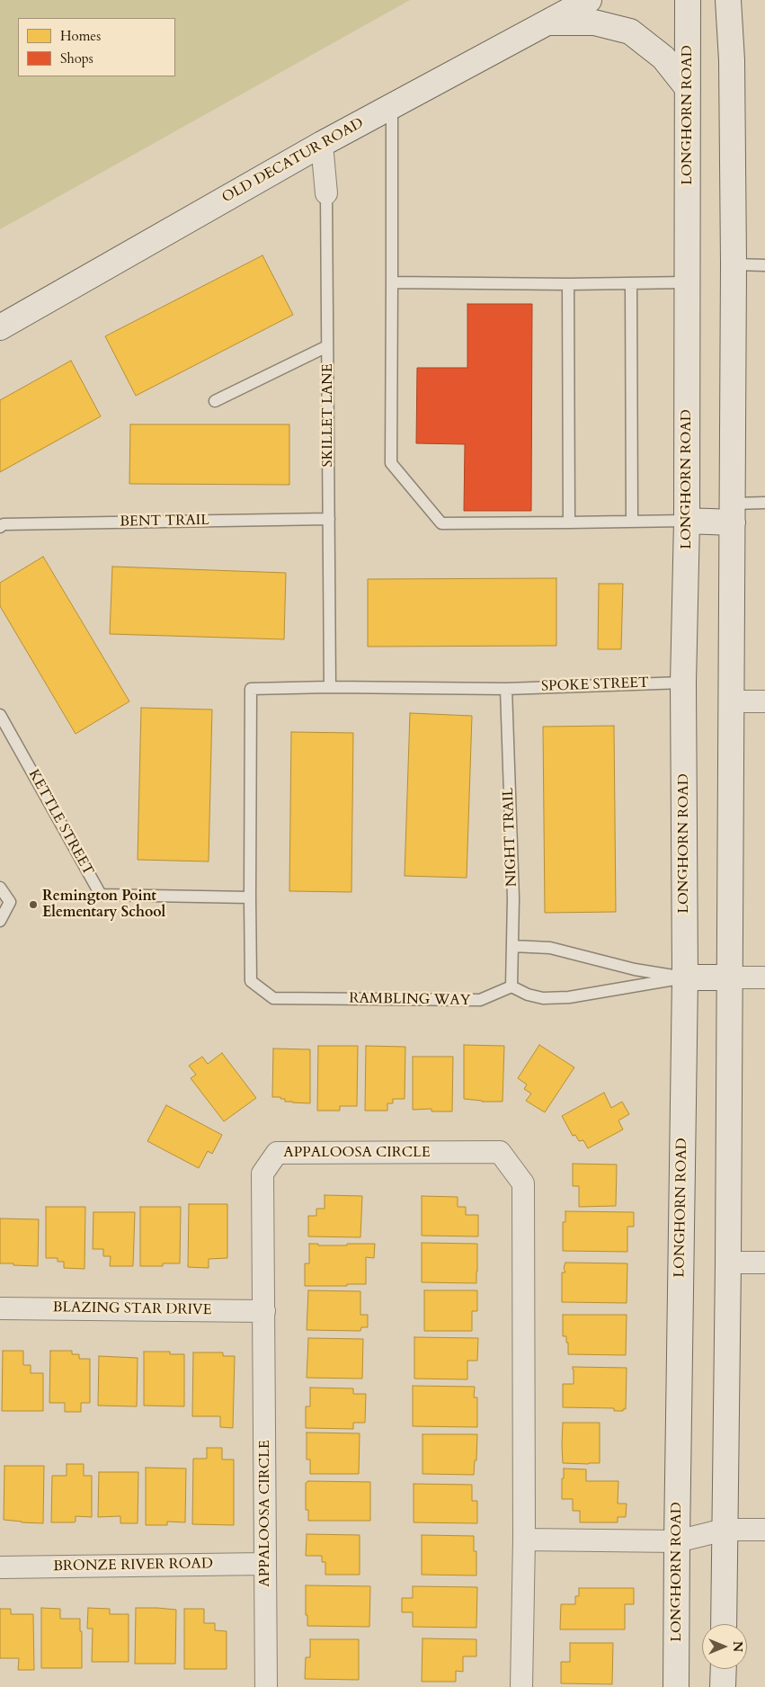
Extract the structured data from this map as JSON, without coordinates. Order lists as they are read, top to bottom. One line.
{"streets":{"main road":["LONGHORN ROAD","OLD DECATUR ROAD"],"street":["SKILLET LANE","APPALOOSA CIRCLE","BLAZING STAR DRIVE","BRONZE RIVER ROAD"],"lane":["BENT TRAIL","SPOKE STREET","KETTLE STREET","NIGHT TRAIL","RAMBLING WAY"]},"crossings":[["LONGHORN ROAD","SPOKE STREET"],["OLD DECATUR ROAD","SKILLET LANE"],["SKILLET LANE","BENT TRAIL"],["SKILLET LANE","SPOKE STREET"],["SKILLET LANE","RAMBLING WAY"],["SPOKE STREET","NIGHT TRAIL"],["SPOKE STREET","RAMBLING WAY"],["KETTLE STREET","RAMBLING WAY"],["NIGHT TRAIL","RAMBLING WAY"],["APPALOOSA CIRCLE","BLAZING STAR DRIVE"],["APPALOOSA CIRCLE","BRONZE RIVER ROAD"]],"places":["Remington Point Elementary School"],"legend":["Homes","Shops"],"north":"right"}
